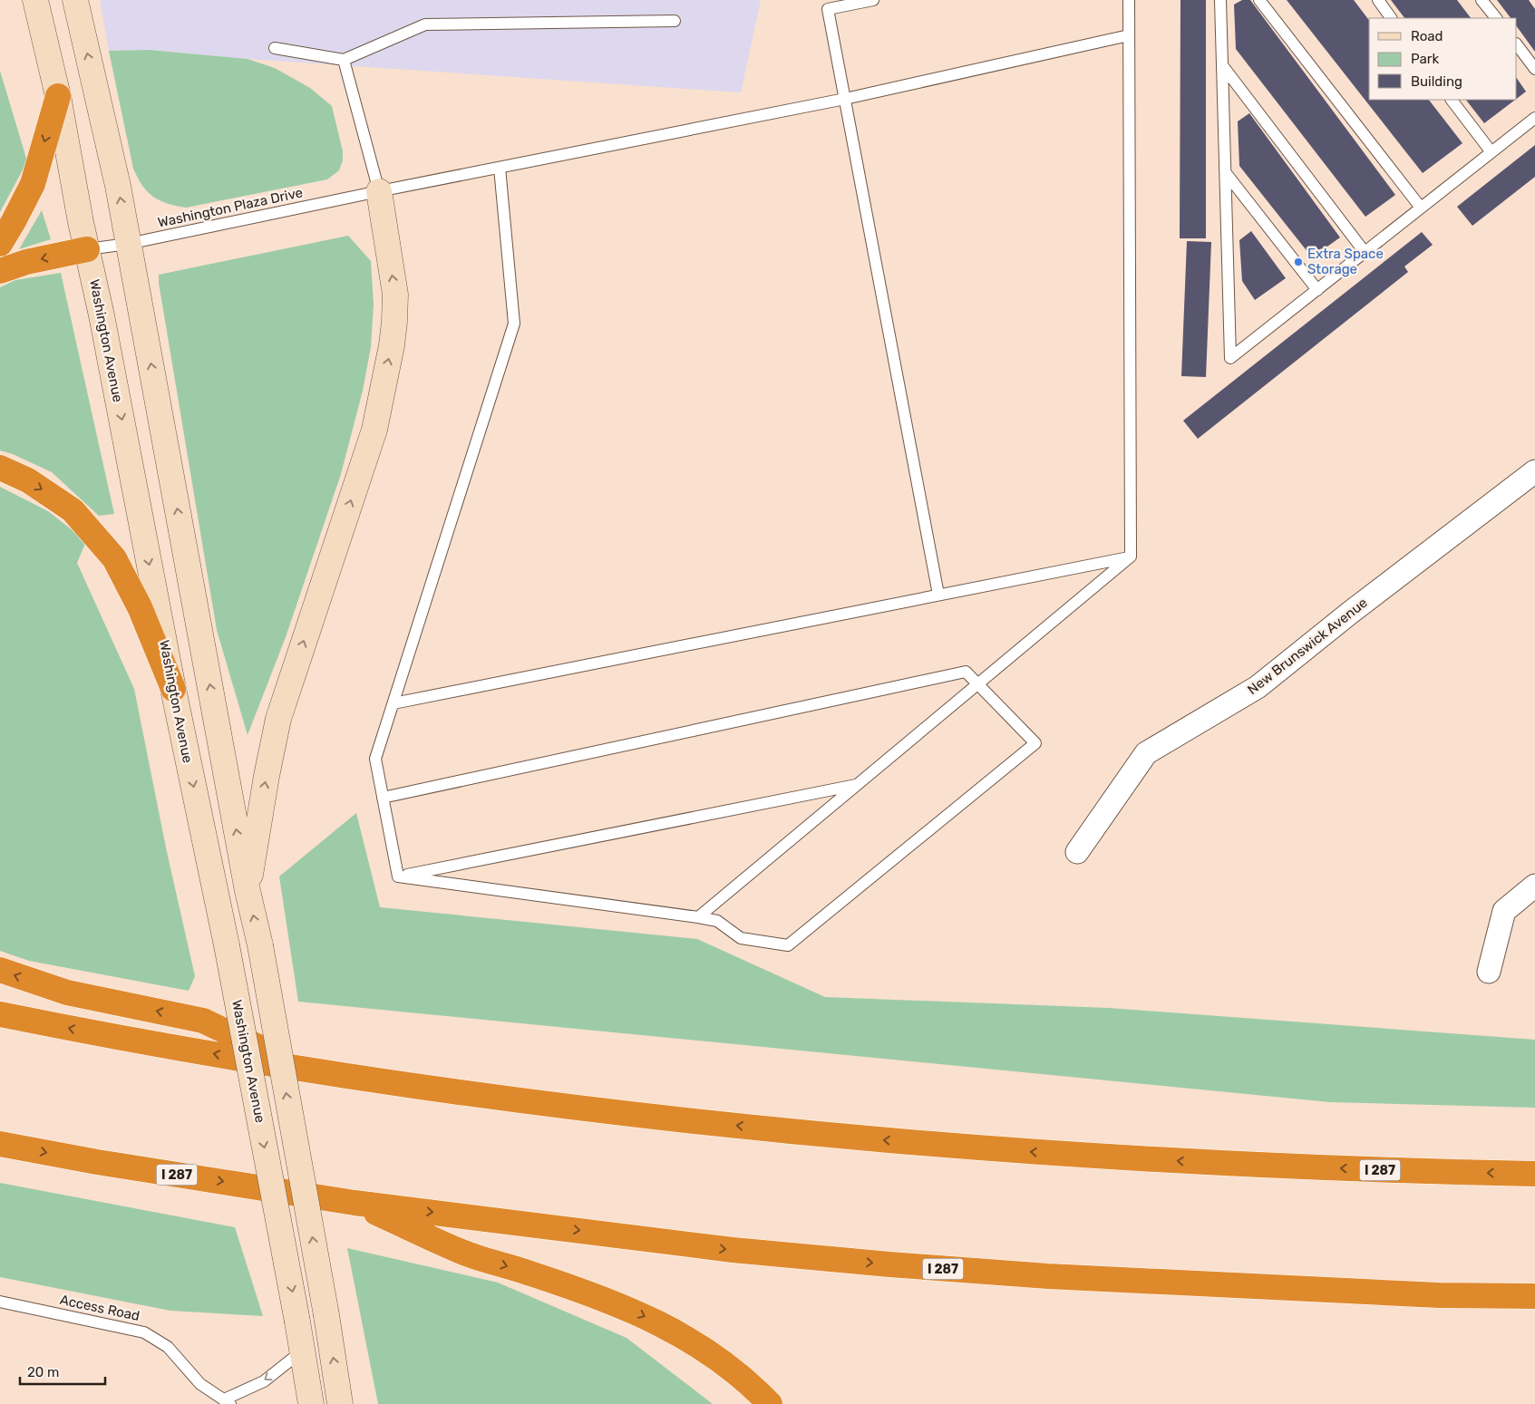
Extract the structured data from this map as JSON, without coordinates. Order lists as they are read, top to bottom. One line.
{"streets":{"highway":["I 287"],"main road":["Washington Avenue"],"street":["New Brunswick Avenue"],"lane":["Washington Plaza Drive","Access Road"]},"crossings":[["Washington Plaza Drive","Washington Avenue"],["Washington Avenue","Access Road"]],"places":["Extra Space Storage"],"legend":["Road","Park","Building"],"scale_bar":"20 m"}
